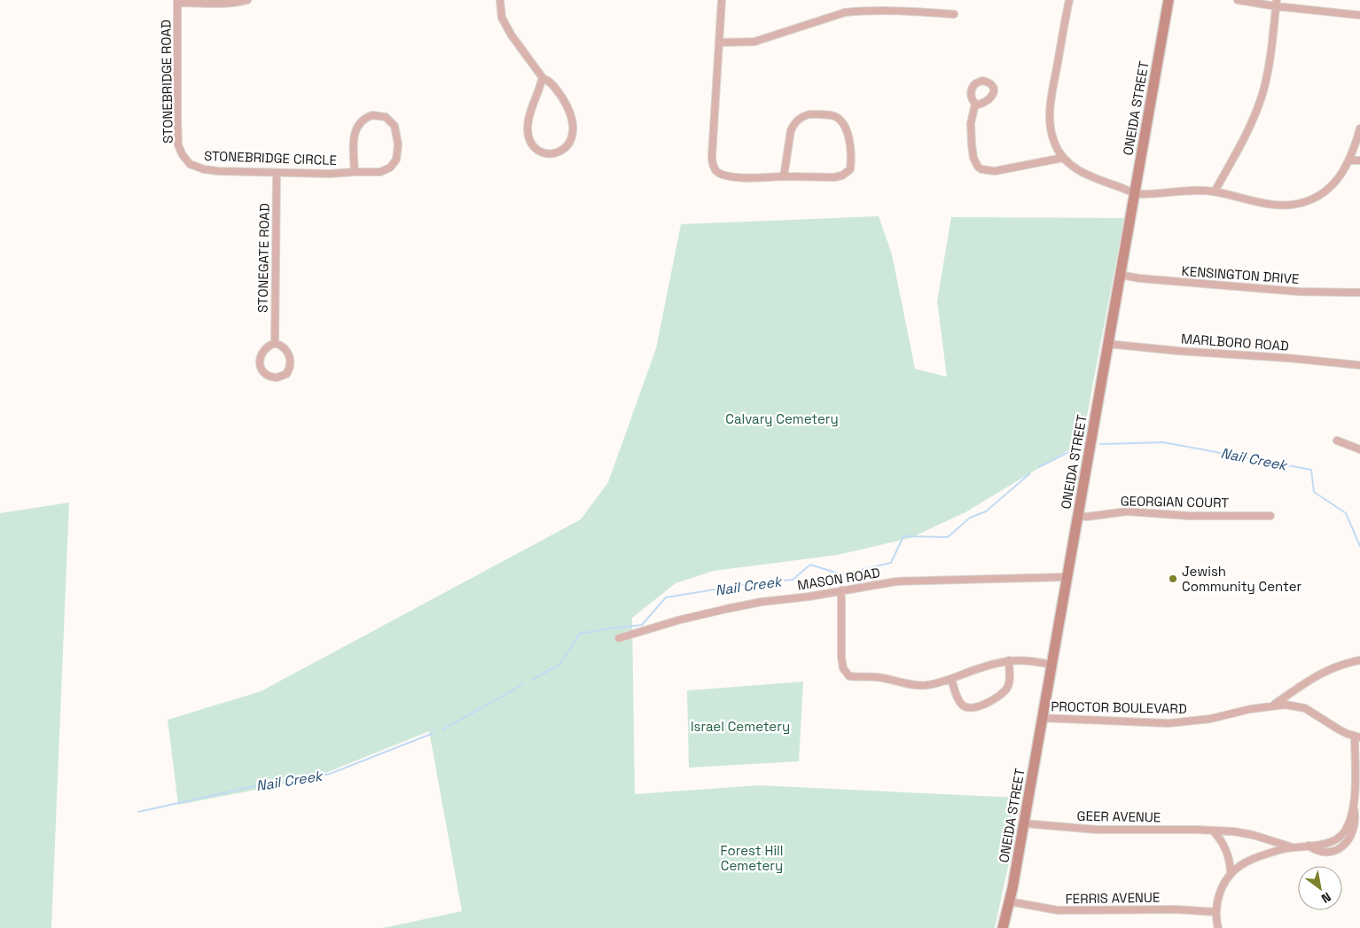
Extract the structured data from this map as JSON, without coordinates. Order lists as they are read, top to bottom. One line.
{"streets":{"street":["STONEBRIDGE ROAD","ONEIDA STREET","STONEBRIDGE CIRCLE","STONEGATE ROAD","KENSINGTON DRIVE","MARLBORO ROAD","GEORGIAN COURT","MASON ROAD","PROCTOR BOULEVARD","GEER AVENUE","FERRIS AVENUE"]},"crossings":[["STONEBRIDGE ROAD","STONEBRIDGE CIRCLE"],["ONEIDA STREET","KENSINGTON DRIVE"],["ONEIDA STREET","MARLBORO ROAD"],["ONEIDA STREET","GEORGIAN COURT"],["ONEIDA STREET","MASON ROAD"],["ONEIDA STREET","PROCTOR BOULEVARD"],["ONEIDA STREET","GEER AVENUE"],["ONEIDA STREET","FERRIS AVENUE"],["STONEBRIDGE CIRCLE","STONEGATE ROAD"]],"water":["Nail Creek"],"parks":["Calvary Cemetery","Israel Cemetery","Forest Hill Cemetery"],"places":["Jewish Community Center"],"north":"bottom right"}
